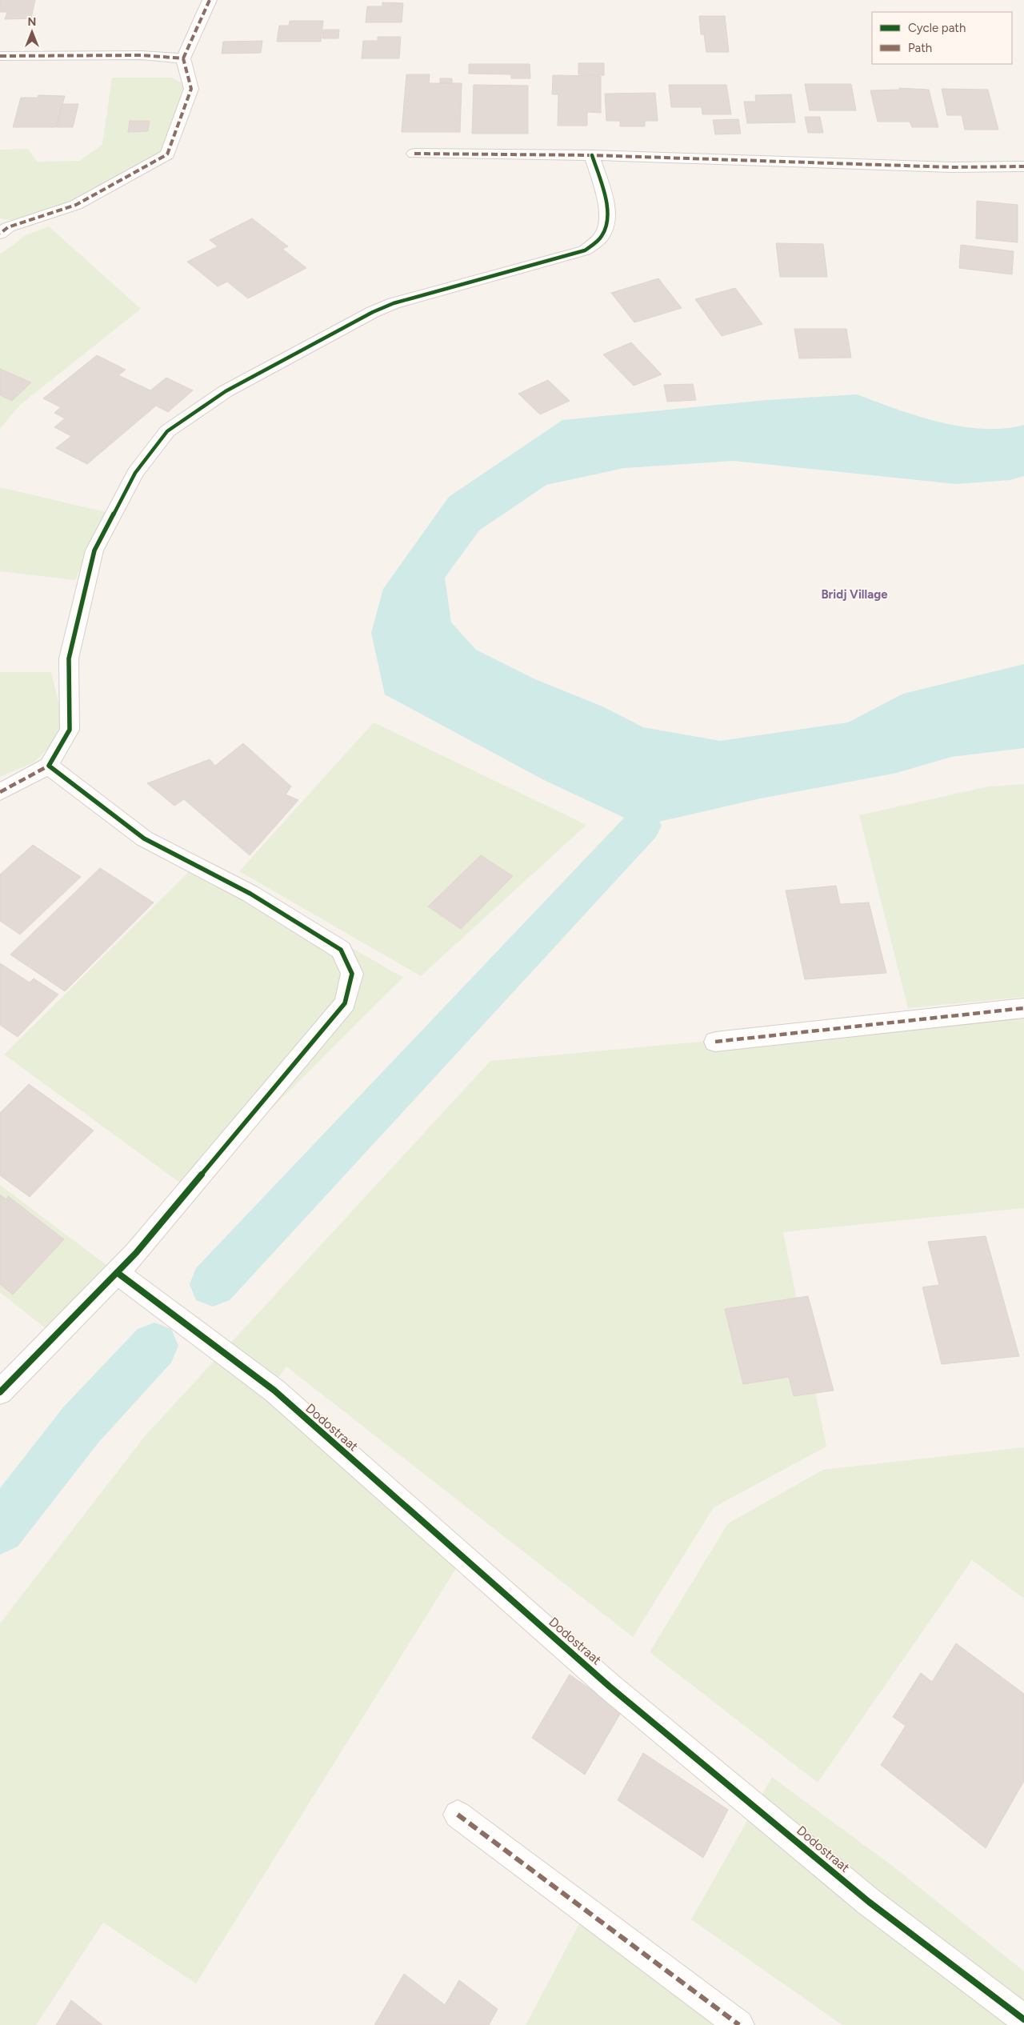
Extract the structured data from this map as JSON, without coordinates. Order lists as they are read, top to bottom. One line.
{"streets":{"street":["Dodostraat"]},"districts":["Bridj Village"],"legend":["Cycle path","Path"],"north":"top"}
